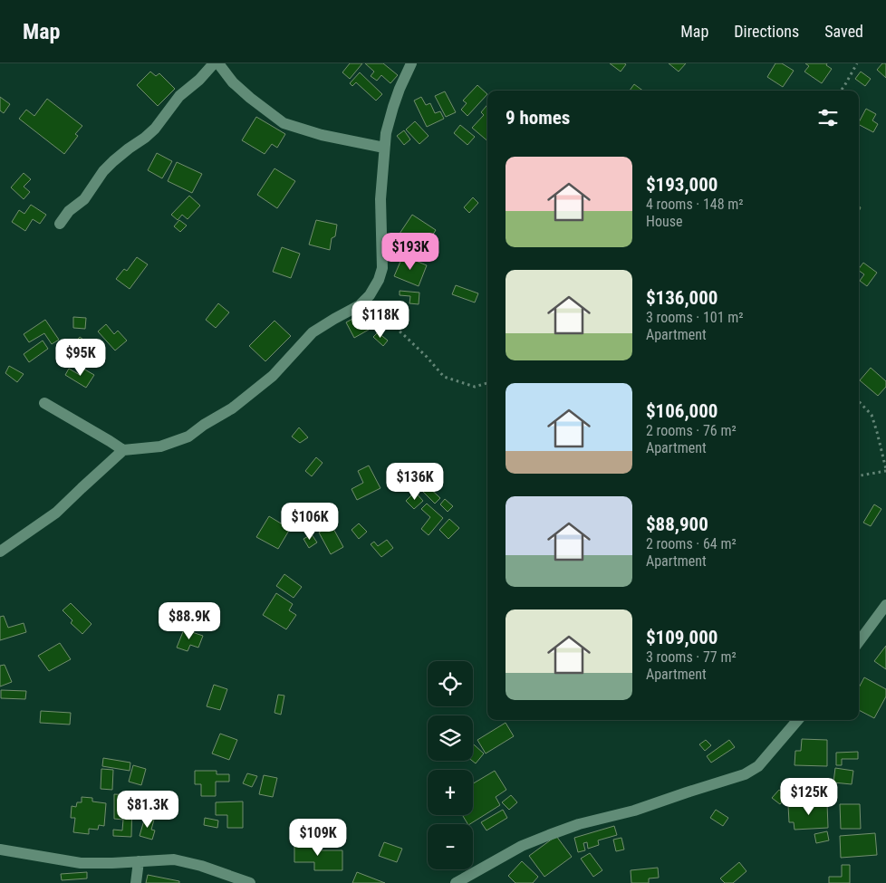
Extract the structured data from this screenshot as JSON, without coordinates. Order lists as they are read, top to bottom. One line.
{"page":{"header":"Map","nav":["Map","Directions","Saved"],"heading":"9 homes","list":[{"name":"$193,000","note":"4 rooms · 148 m² · House"},{"name":"$136,000","note":"3 rooms · 101 m² · Apartment"},{"name":"$106,000","note":"2 rooms · 76 m² · Apartment"},{"name":"$88,900","note":"2 rooms · 64 m² · Apartment"},{"name":"$109,000","note":"3 rooms · 77 m² · Apartment"}],"price":["$193K","$118K","$95K","$136K","$106K","$88.9K","$125K","$81.3K","$109K"],"map_buttons":["+","−"]}}
